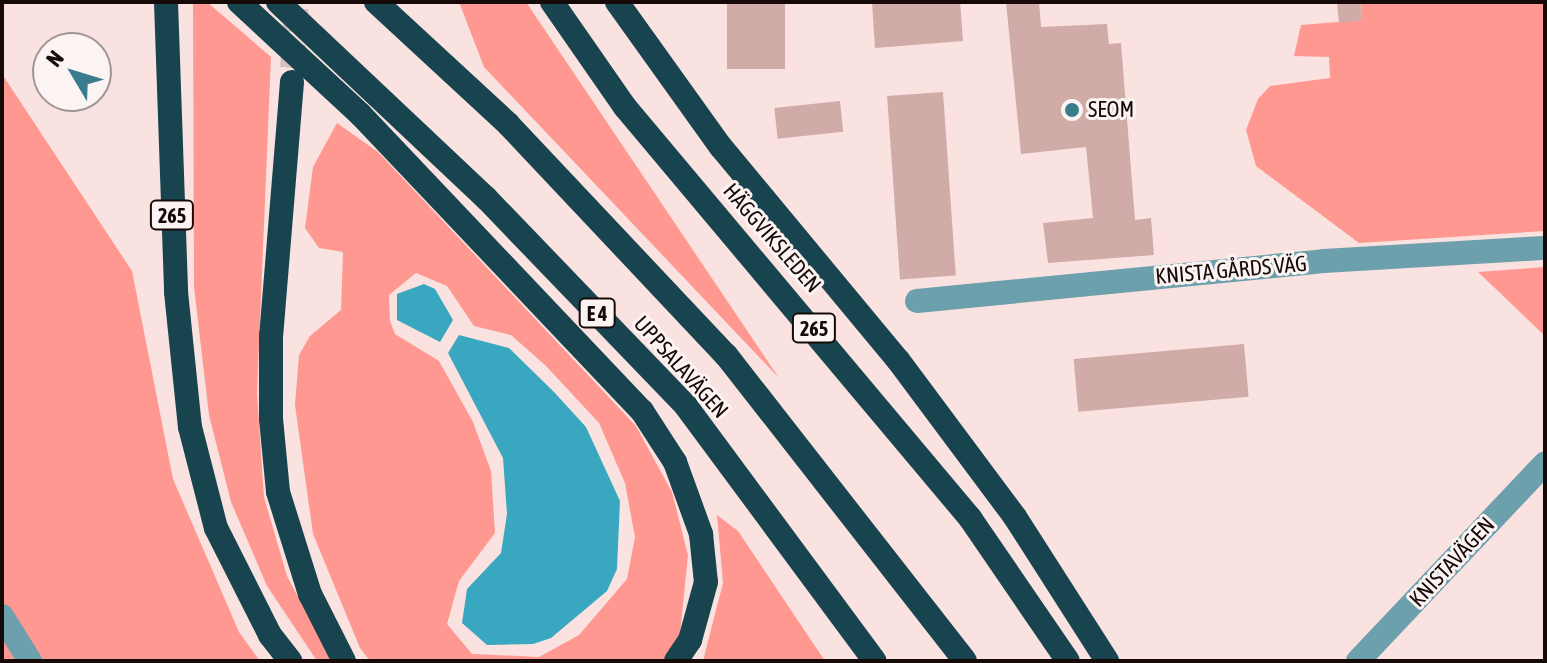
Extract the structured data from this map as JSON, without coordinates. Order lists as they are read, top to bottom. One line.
{"streets":{"highway":["265","HÄGGVIKSLEDEN","E 4","UPPSALAVÄGEN"],"street":["KNISTA GÅRDS VÄG","KNISTAVÄGEN"]},"places":["SEOM"],"north":"top left"}
